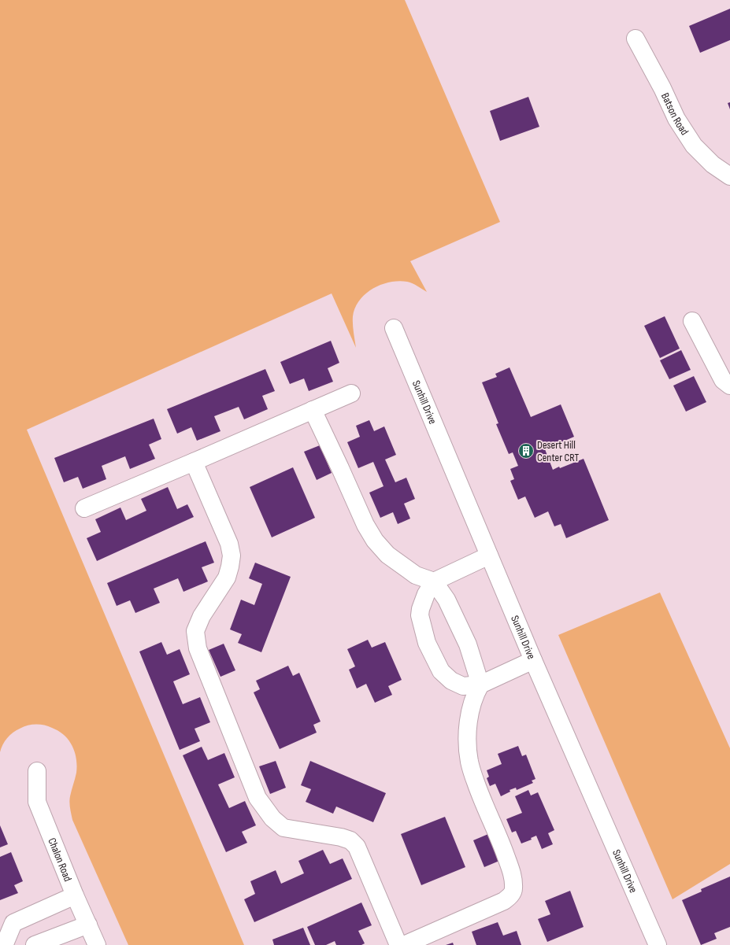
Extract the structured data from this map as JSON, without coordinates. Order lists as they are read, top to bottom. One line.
{"streets":{"street":["Batson Road","Sunhill Drive","Chalon Road"]},"places":{"building":["Desert Hill Center CRT"]}}
